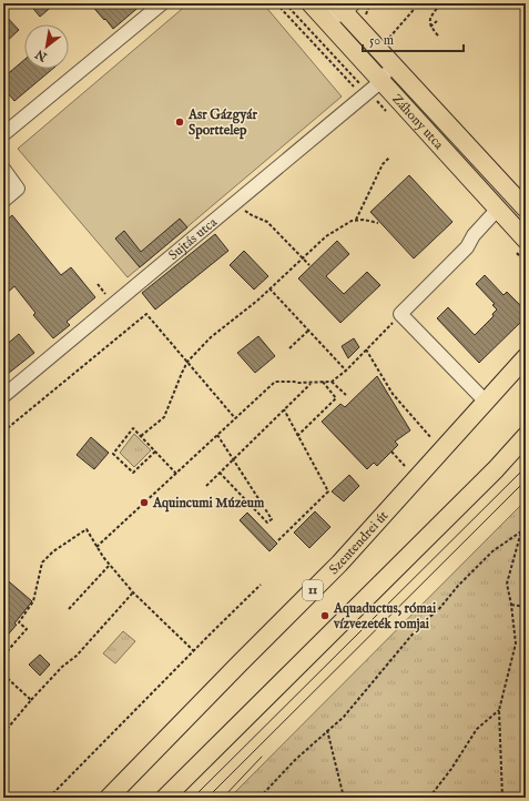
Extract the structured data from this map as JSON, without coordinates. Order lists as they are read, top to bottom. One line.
{"streets":{"main road":["Záhony utca","Szentendrei út","11"],"street":["Sujtás utca"]},"crossings":[["Záhony utca","Sujtás utca"]],"places":["Asr Gázgyár Sporttelep","Aquincumi Múzeum","Aquaductus, római vízvezeték romjai"],"scale_bar":"50 m","north":"bottom left"}
